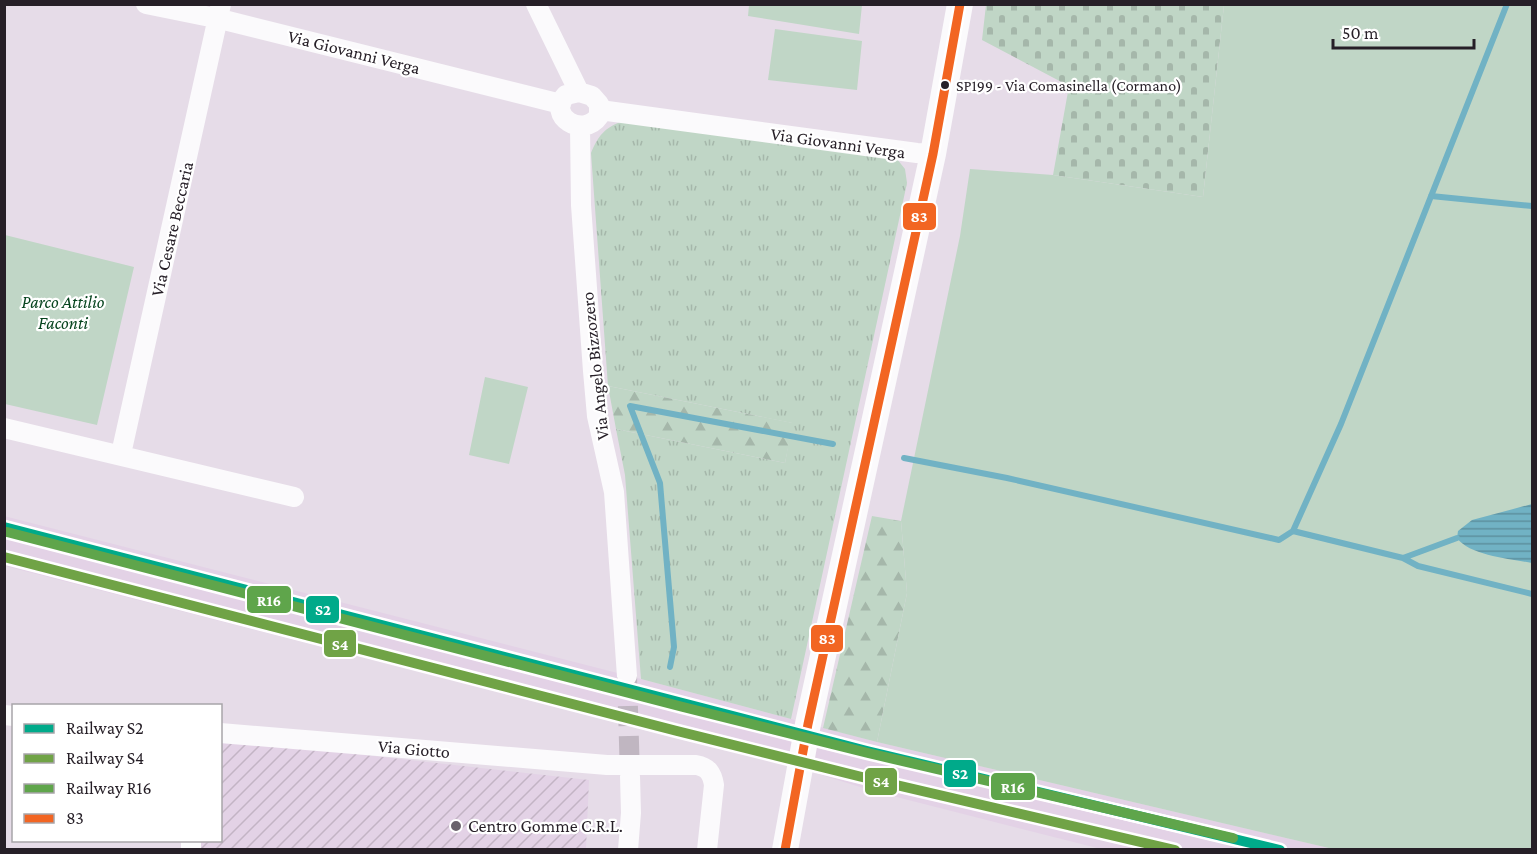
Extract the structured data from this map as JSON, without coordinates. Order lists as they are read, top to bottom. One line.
{"streets":{"street":["Via Giovanni Verga","Via Cesare Beccaria","Via Angelo Bizzozero","Via Giotto"]},"crossings":[["Via Giovanni Verga","Via Cesare Beccaria"],["Via Giovanni Verga","Via Angelo Bizzozero"]],"parks":["Parco Attilio Faconti"],"places":["SP199 - Via Comasinella (Cormano)","Centro Gomme C.R.L."],"lines":["transit line 83","rail line S2","rail line R16","rail line S4"],"legend":["Railway S2","Railway S4","Railway R16","83"],"scale_bar":"50 m"}
